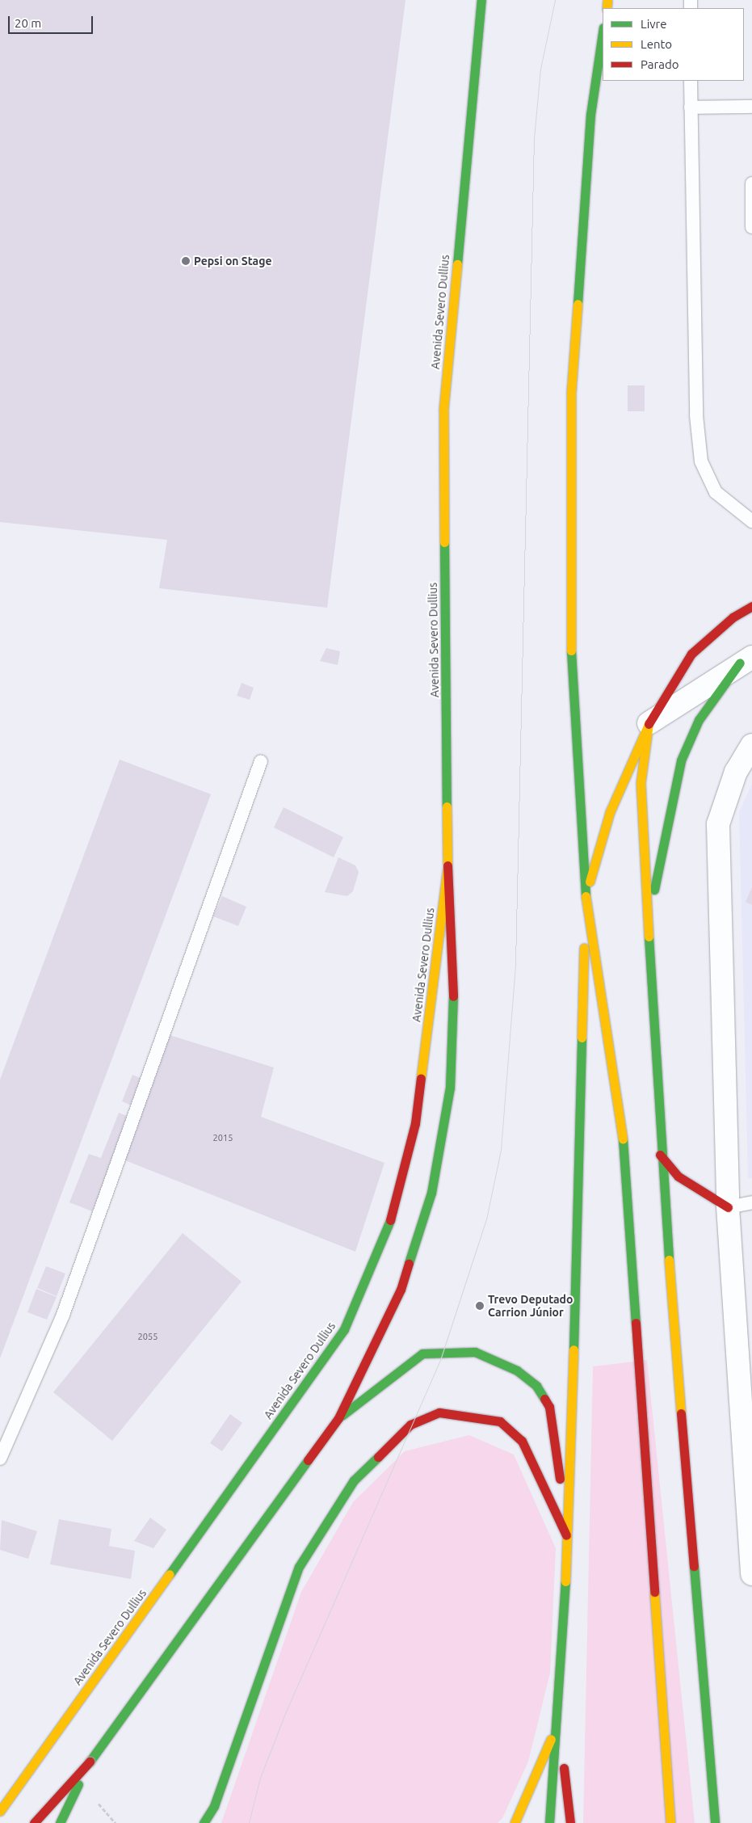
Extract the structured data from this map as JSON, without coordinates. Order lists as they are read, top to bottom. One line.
{"streets":{"main road":["Avenida Severo Dullius"]},"places":["Pepsi on Stage","Trevo Deputado Carrion Júnior"],"house_numbers":["2015","2055"],"legend":["Livre","Lento","Parado"],"scale_bar":"20 m"}
